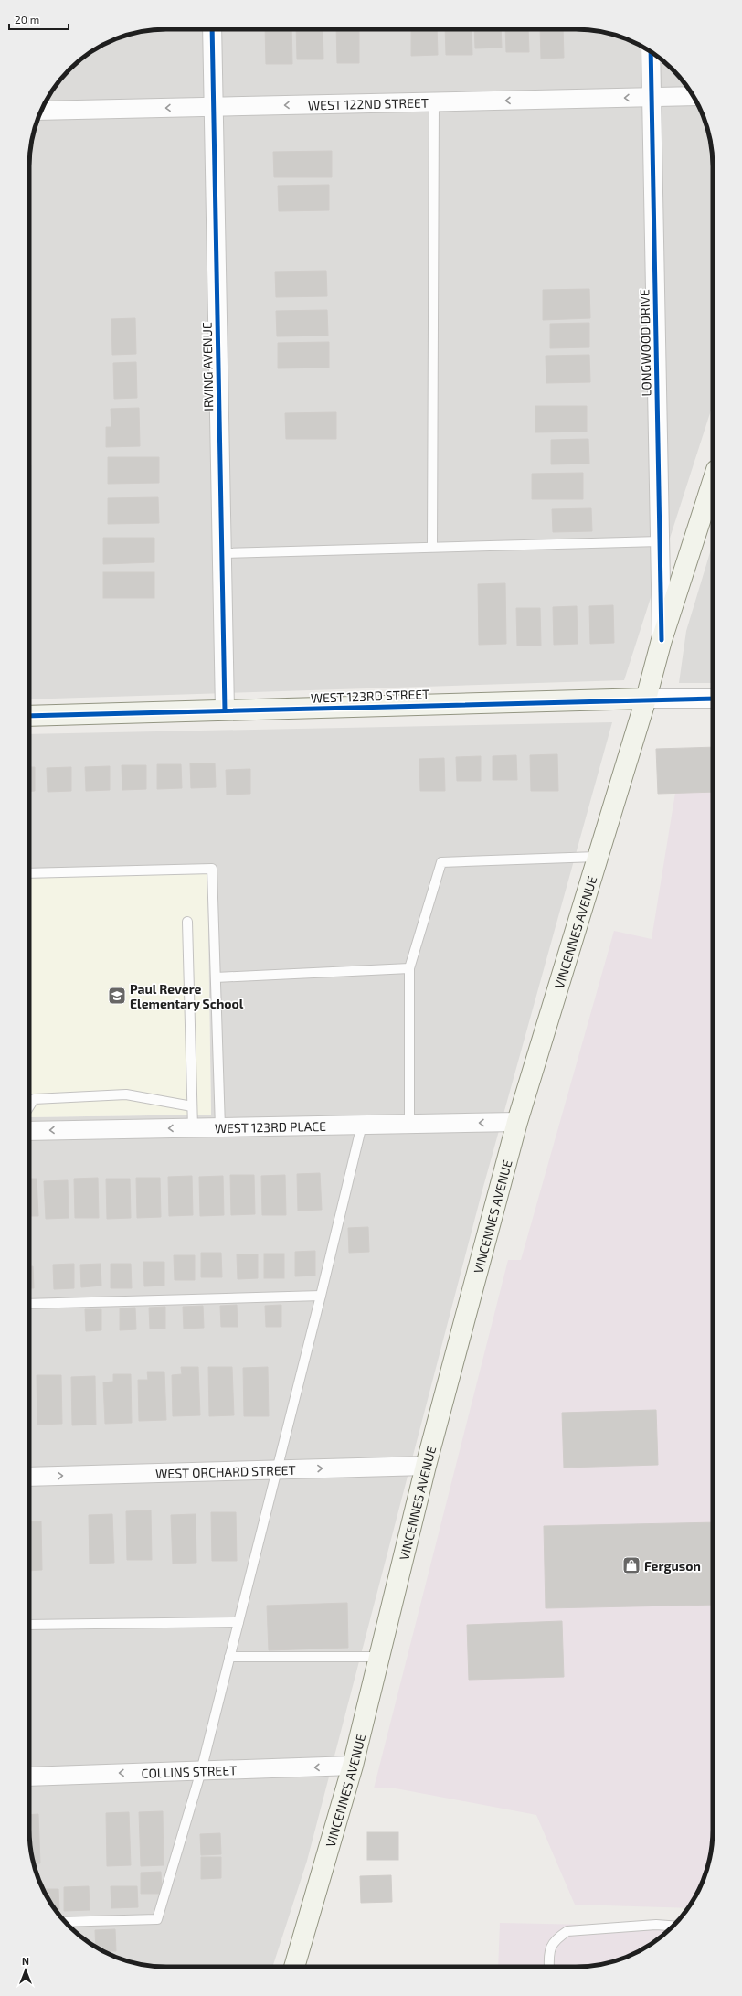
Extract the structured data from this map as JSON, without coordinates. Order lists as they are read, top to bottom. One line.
{"streets":{"main road":["WEST 123RD STREET","VINCENNES AVENUE"],"street":["WEST 122ND STREET","LONGWOOD DRIVE","IRVING AVENUE","WEST 123RD PLACE","WEST ORCHARD STREET","COLLINS STREET"]},"crossings":[["WEST 122ND STREET","LONGWOOD DRIVE"],["WEST 122ND STREET","IRVING AVENUE"],["LONGWOOD DRIVE","VINCENNES AVENUE"],["IRVING AVENUE","WEST 123RD STREET"],["WEST 123RD STREET","VINCENNES AVENUE"],["VINCENNES AVENUE","WEST 123RD PLACE"],["VINCENNES AVENUE","WEST ORCHARD STREET"],["VINCENNES AVENUE","COLLINS STREET"]],"one_way":["WEST 122ND STREET","WEST 123RD PLACE","WEST ORCHARD STREET","COLLINS STREET"],"places":{"school or university":["Paul Revere Elementary School"],"shop":["Ferguson"]},"scale_bar":"20 m","north":"top"}
